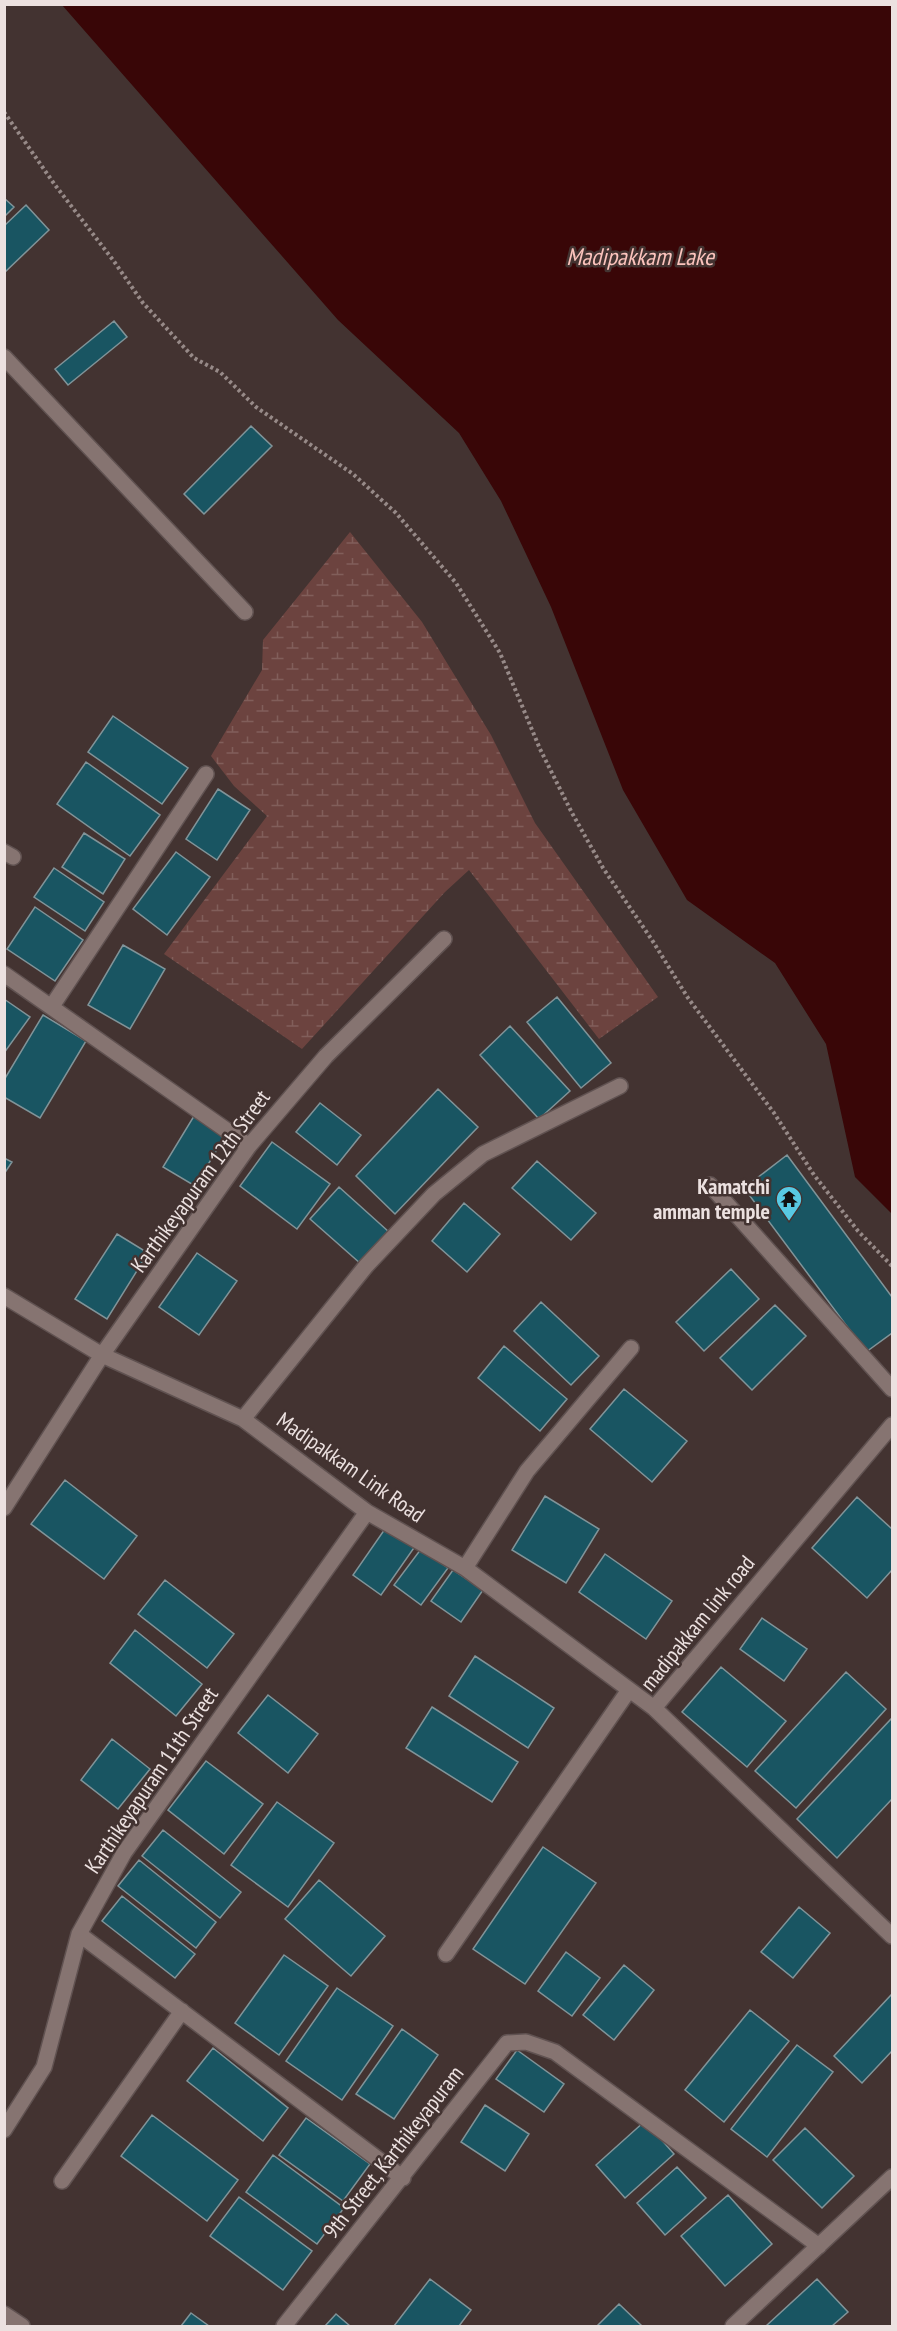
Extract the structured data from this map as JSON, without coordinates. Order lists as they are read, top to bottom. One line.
{"streets":{"street":["Karthikeyapuram 12th Street","Madipakkam Link Road","madipakkam link road","Karthikeyapuram 11th Street","9th Street, Karthikeyapuram"]},"crossings":[["Karthikeyapuram 12th Street","Madipakkam Link Road"],["Madipakkam Link Road","madipakkam link road"],["Madipakkam Link Road","Karthikeyapuram 11th Street"]],"water":["Madipakkam Lake"],"places":{"temple":["Kamatchi amman temple"]}}
